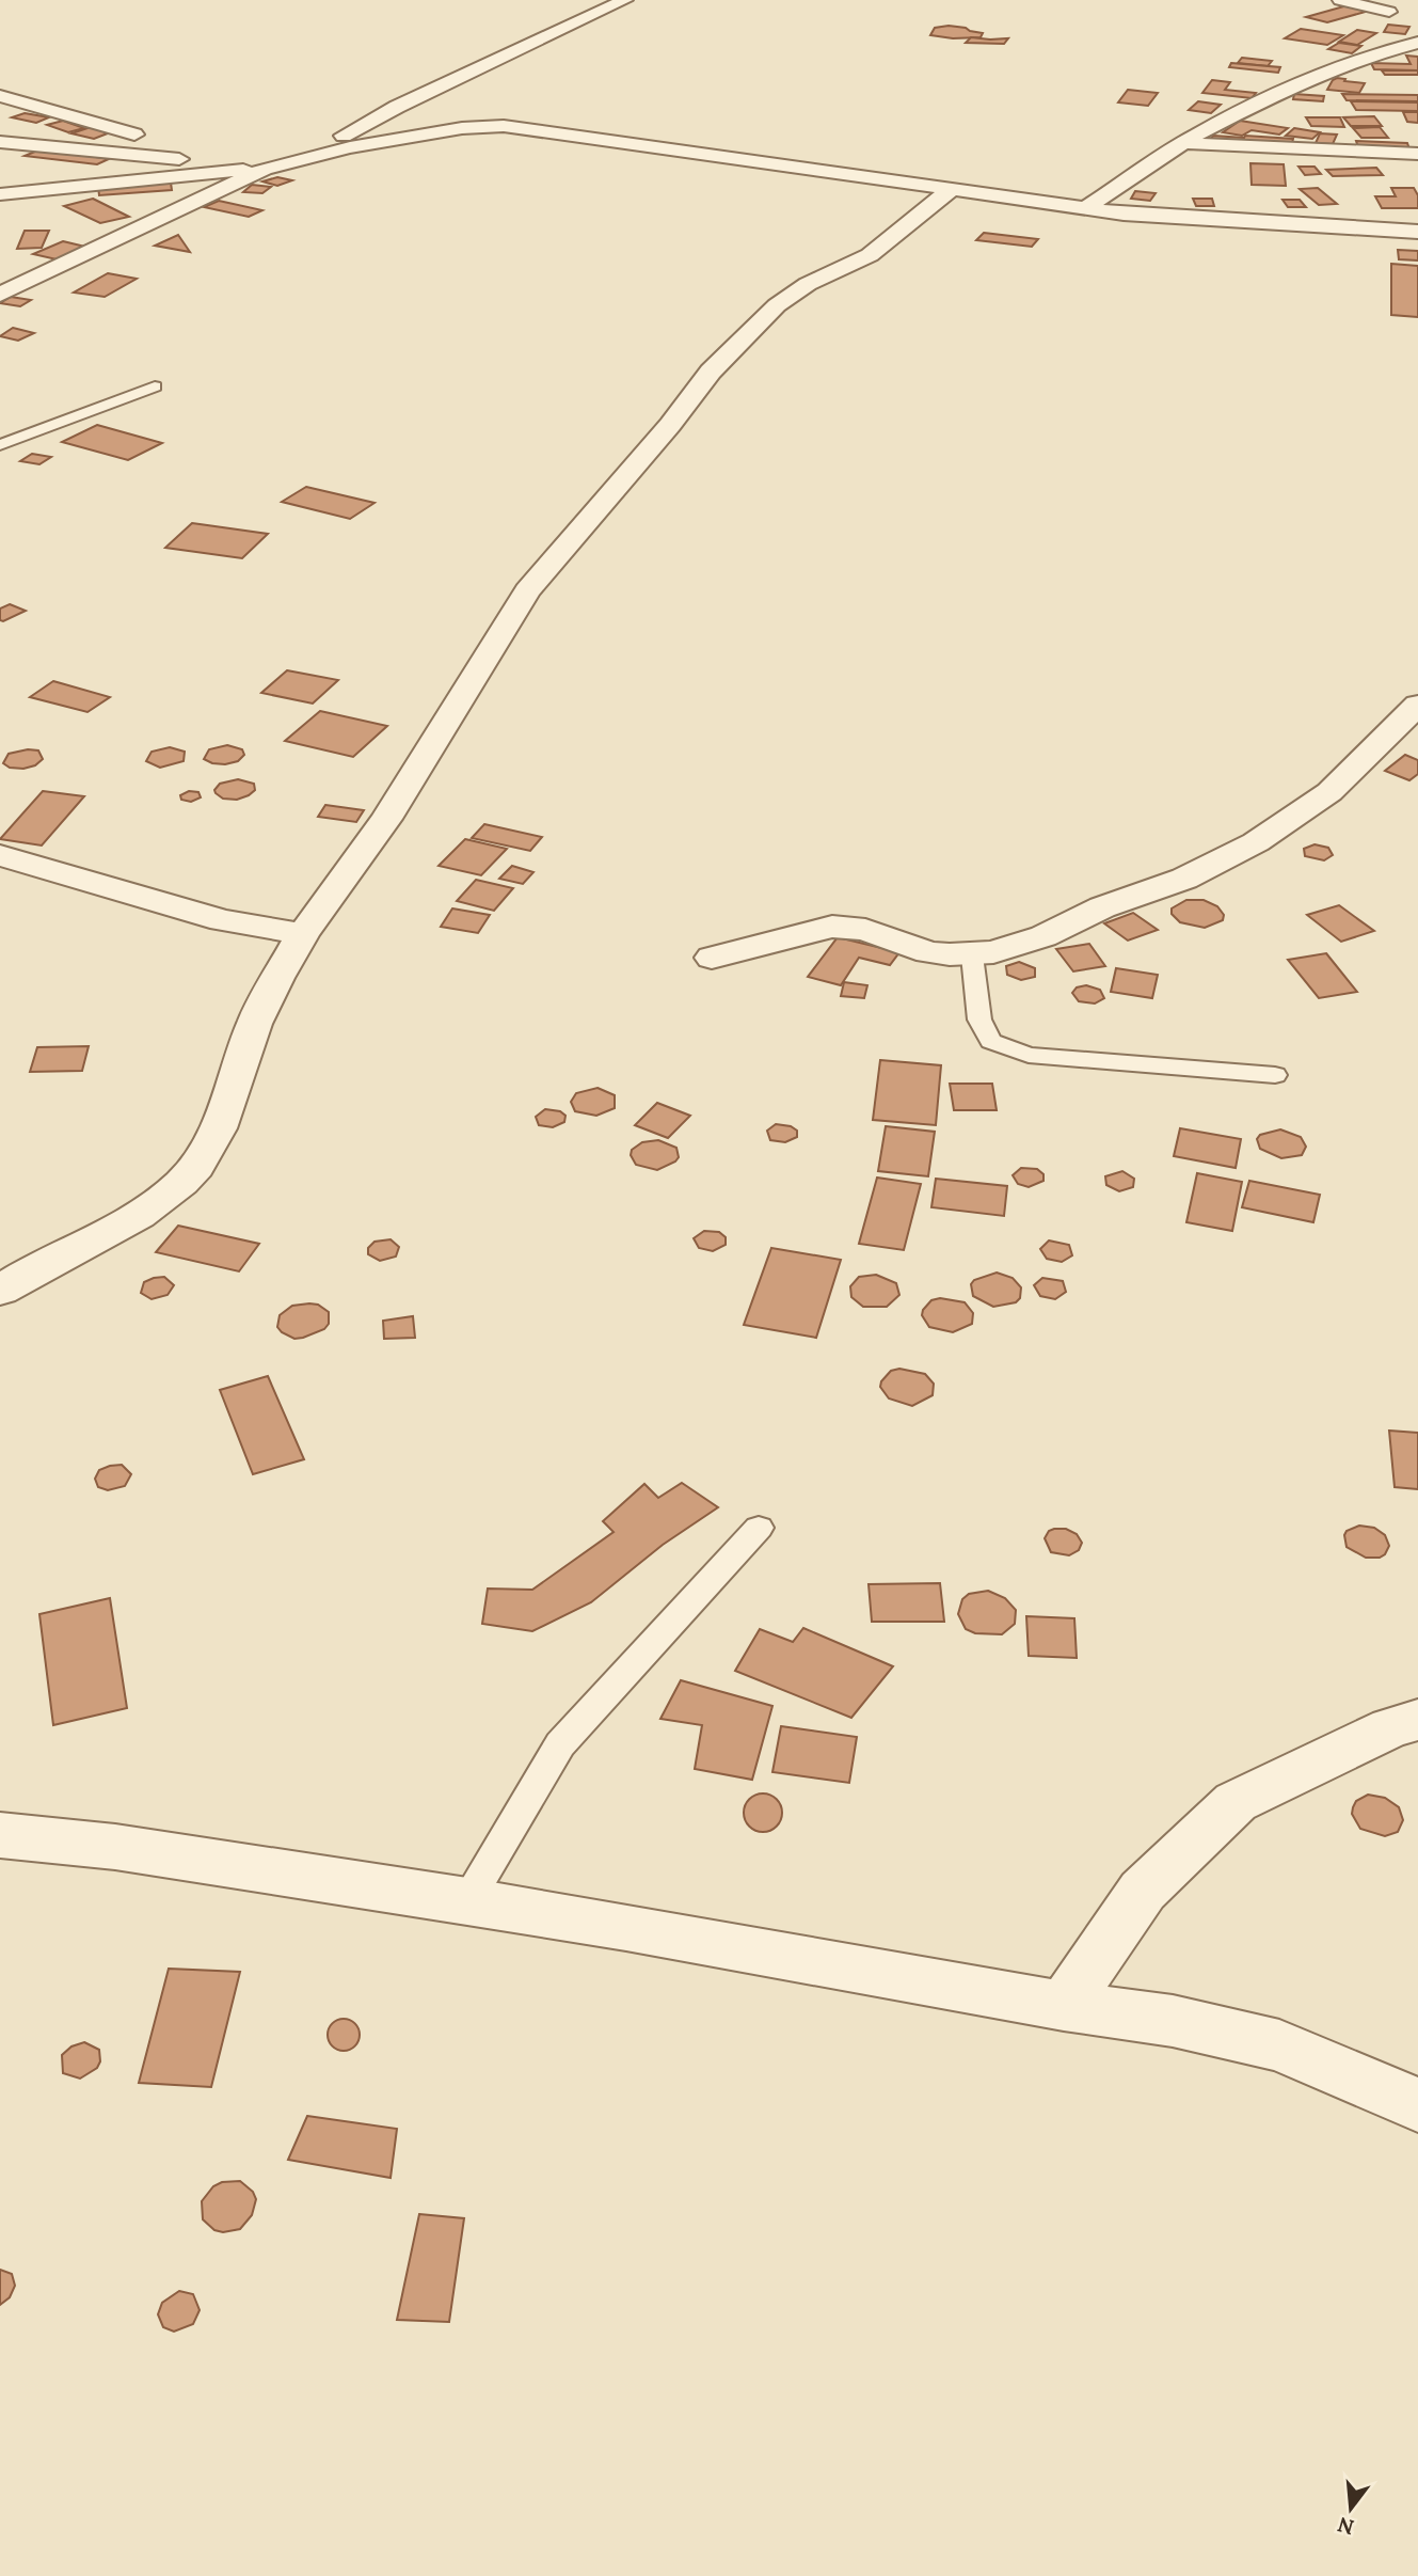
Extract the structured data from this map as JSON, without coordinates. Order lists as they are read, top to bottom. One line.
{"north":"bottom"}
